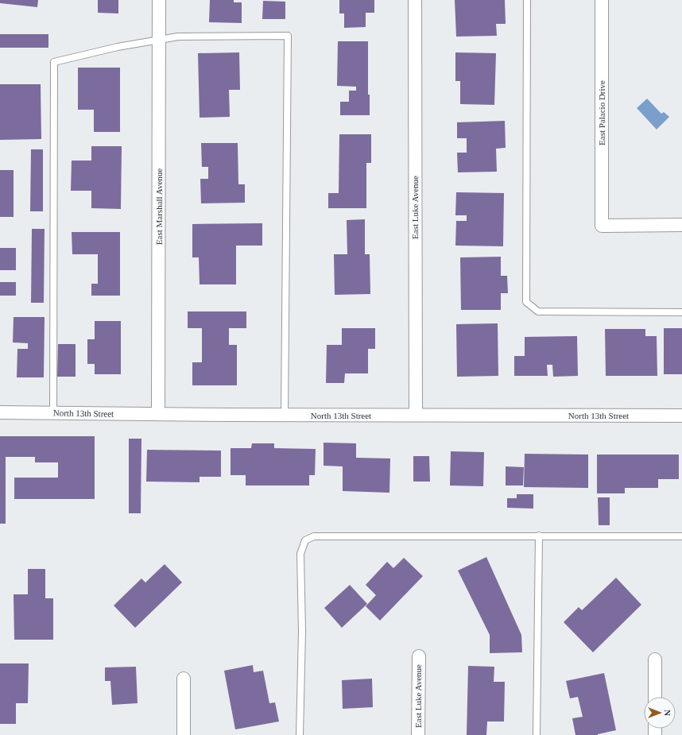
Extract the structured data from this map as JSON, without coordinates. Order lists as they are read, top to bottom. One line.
{"streets":{"street":["East Palacio Drive","East Marshall Avenue","East Luke Avenue","North 13th Street"]},"crossings":[["East Marshall Avenue","North 13th Street"],["East Luke Avenue","North 13th Street"]],"north":"right"}
